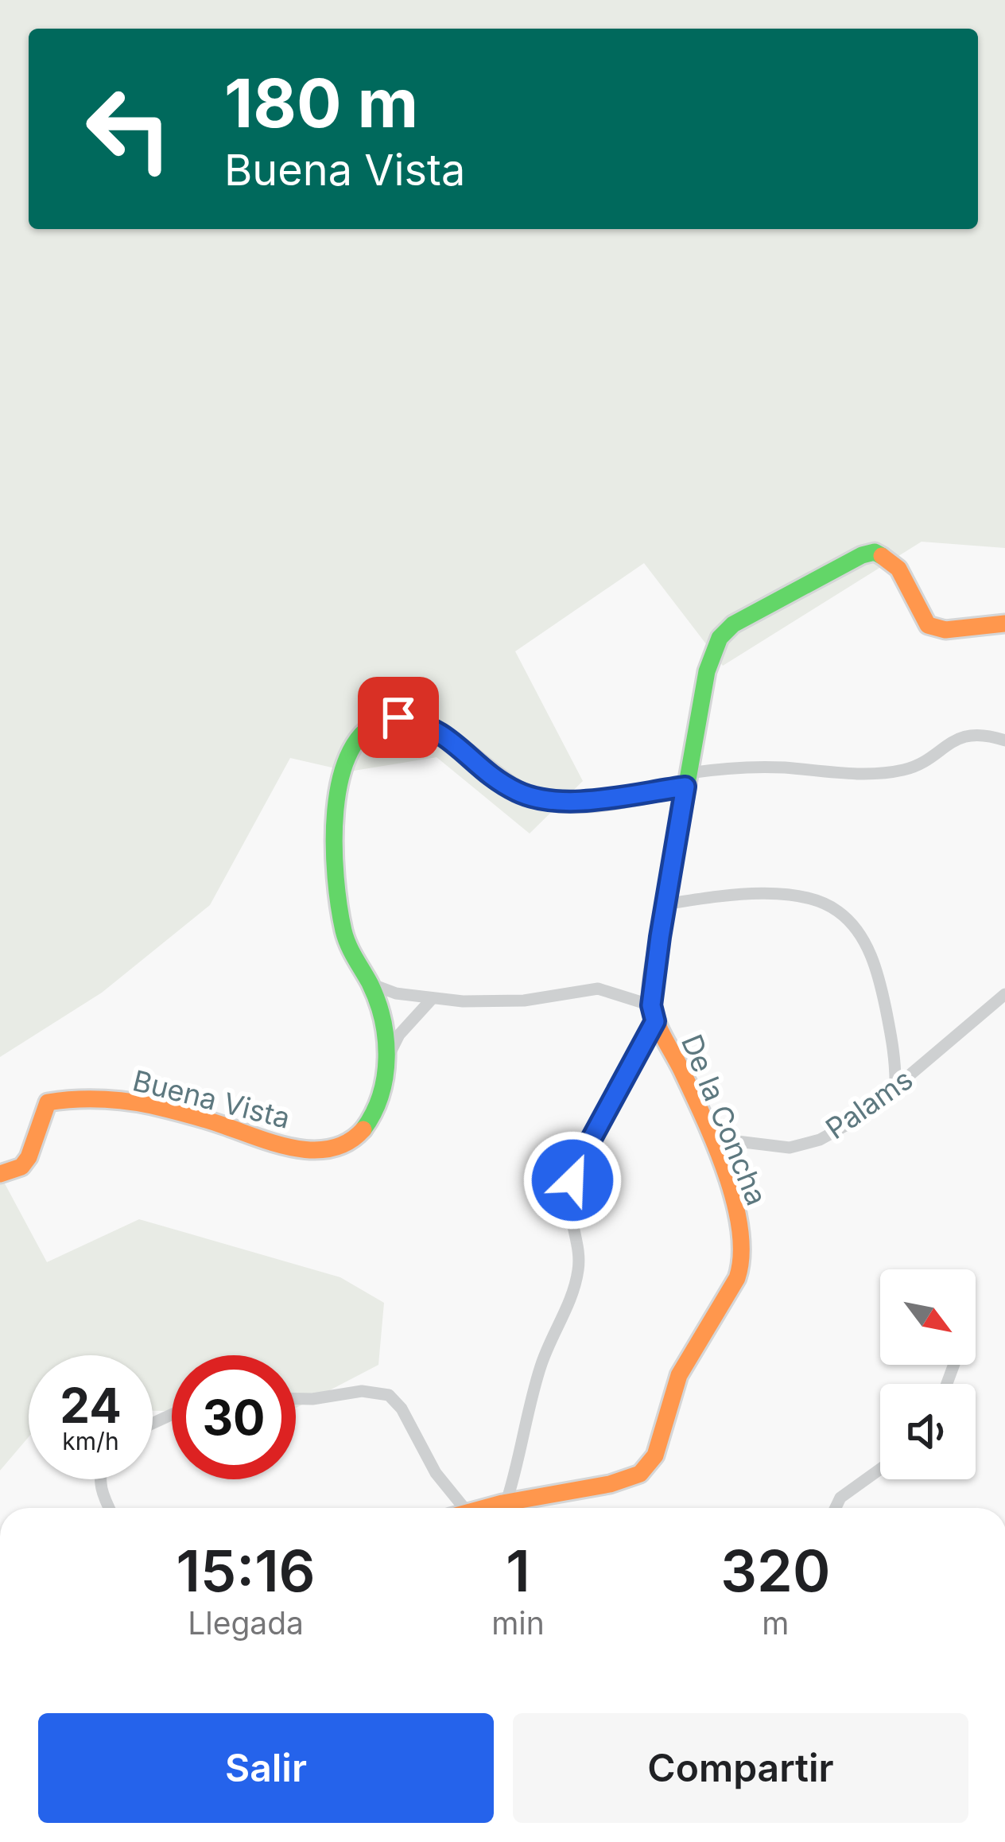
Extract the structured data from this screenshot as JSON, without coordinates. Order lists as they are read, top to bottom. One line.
{"streets":{"street":["Buena Vista","Palams","De la Concha"]},"crossings":[["Palams","De la Concha"]],"north":"bottom right","page":{"turn":["180 m","Buena Vista"],"speed":"24 km/h","limit":"30","eta":["15:16","Llegada","1","min","320","m"],"buttons":["Salir","Compartir"]}}
